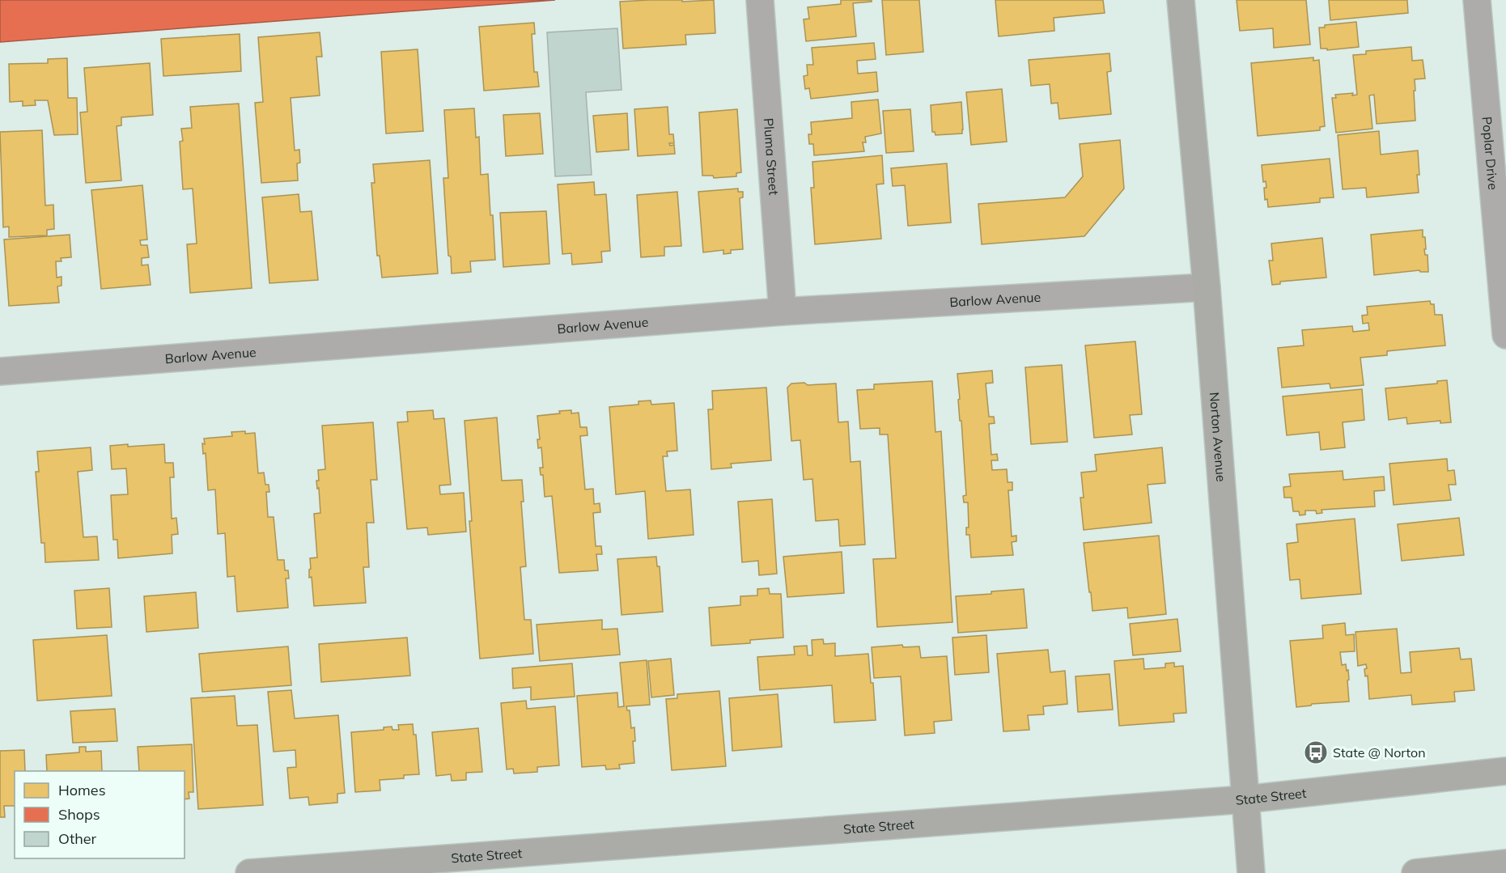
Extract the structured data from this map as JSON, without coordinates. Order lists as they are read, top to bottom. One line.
{"streets":{"main road":["Norton Avenue","State Street"],"street":["Poplar Drive","Pluma Street","Barlow Avenue"]},"crossings":[["Pluma Street","Barlow Avenue"],["Barlow Avenue","Norton Avenue"],["Norton Avenue","State Street"]],"places":{"bus stop":["State @ Norton"]},"legend":["Homes","Shops","Other"]}
